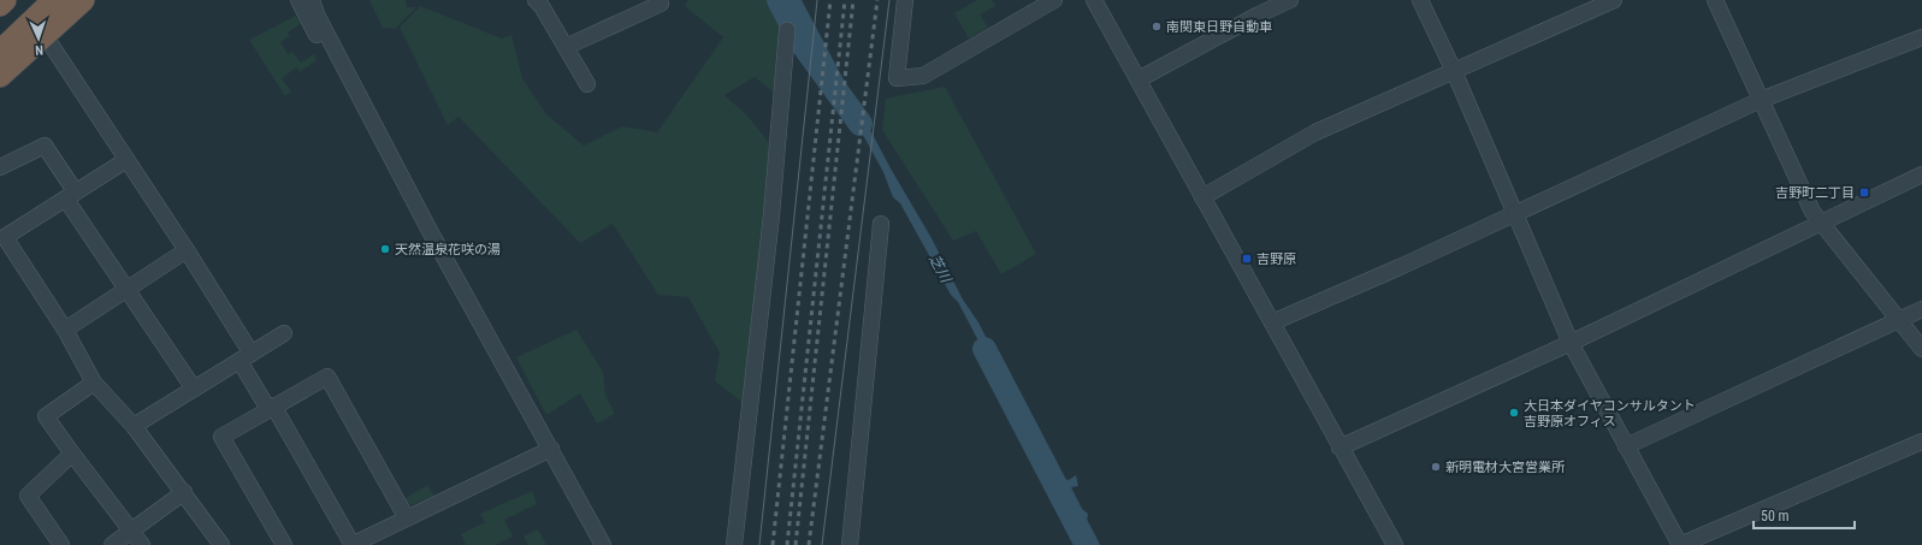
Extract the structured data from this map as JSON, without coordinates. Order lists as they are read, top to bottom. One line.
{"water":["芝川"],"places":{"other":["南関東日野自動車","天然温泉花咲の湯","大日本ダイヤコンサルタント 吉野原オフィス","新明電材大宮営業所"],"transit":["吉野町二丁目","吉野原"]},"scale_bar":"50 m","north":"bottom"}
